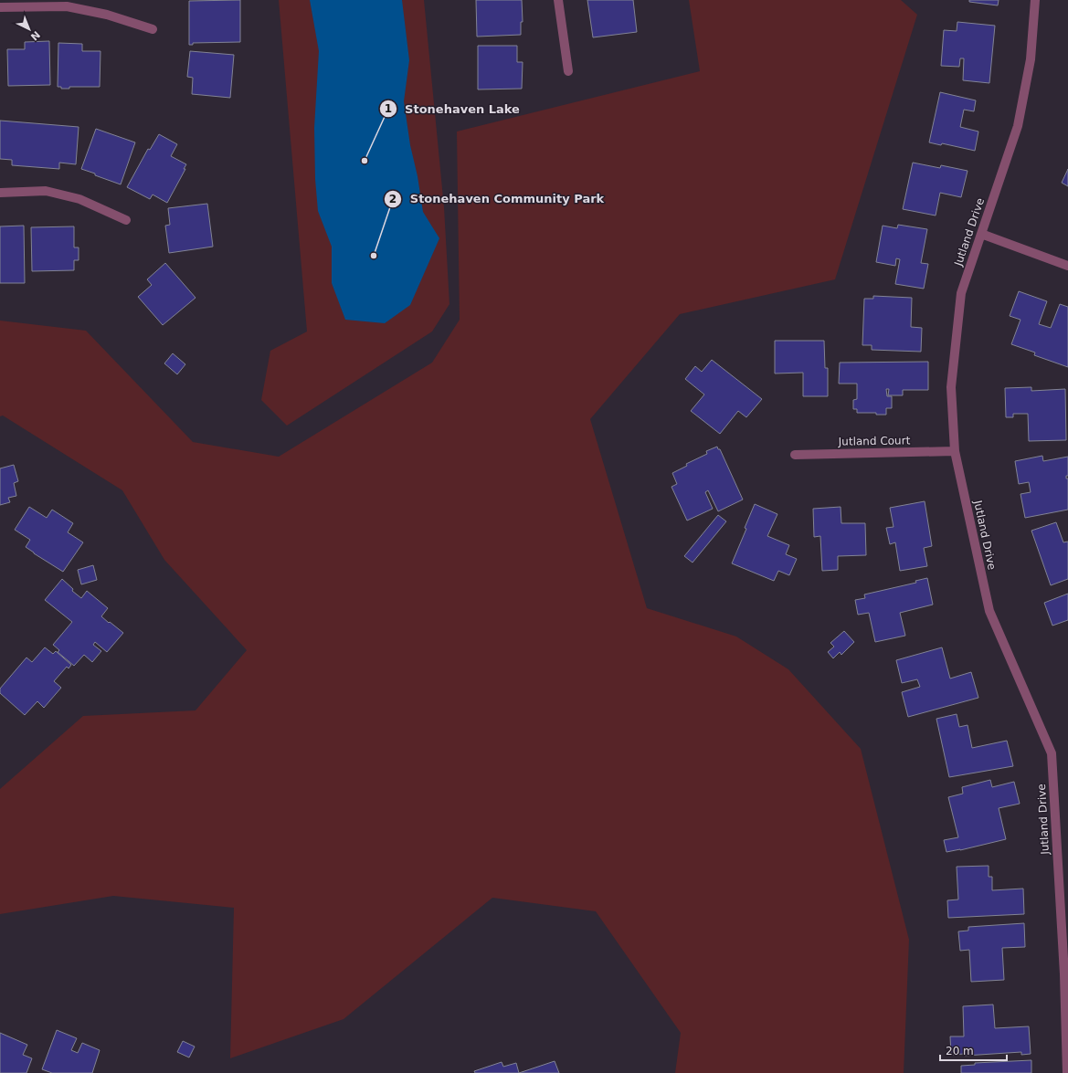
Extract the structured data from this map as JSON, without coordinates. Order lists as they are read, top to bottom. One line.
{"streets":{"street":["Jutland Drive","Jutland Court"]},"crossings":[["Jutland Drive","Jutland Court"]],"places":["Stonehaven Lake","Stonehaven Community Park"],"scale_bar":"20 m","north":"bottom right"}
